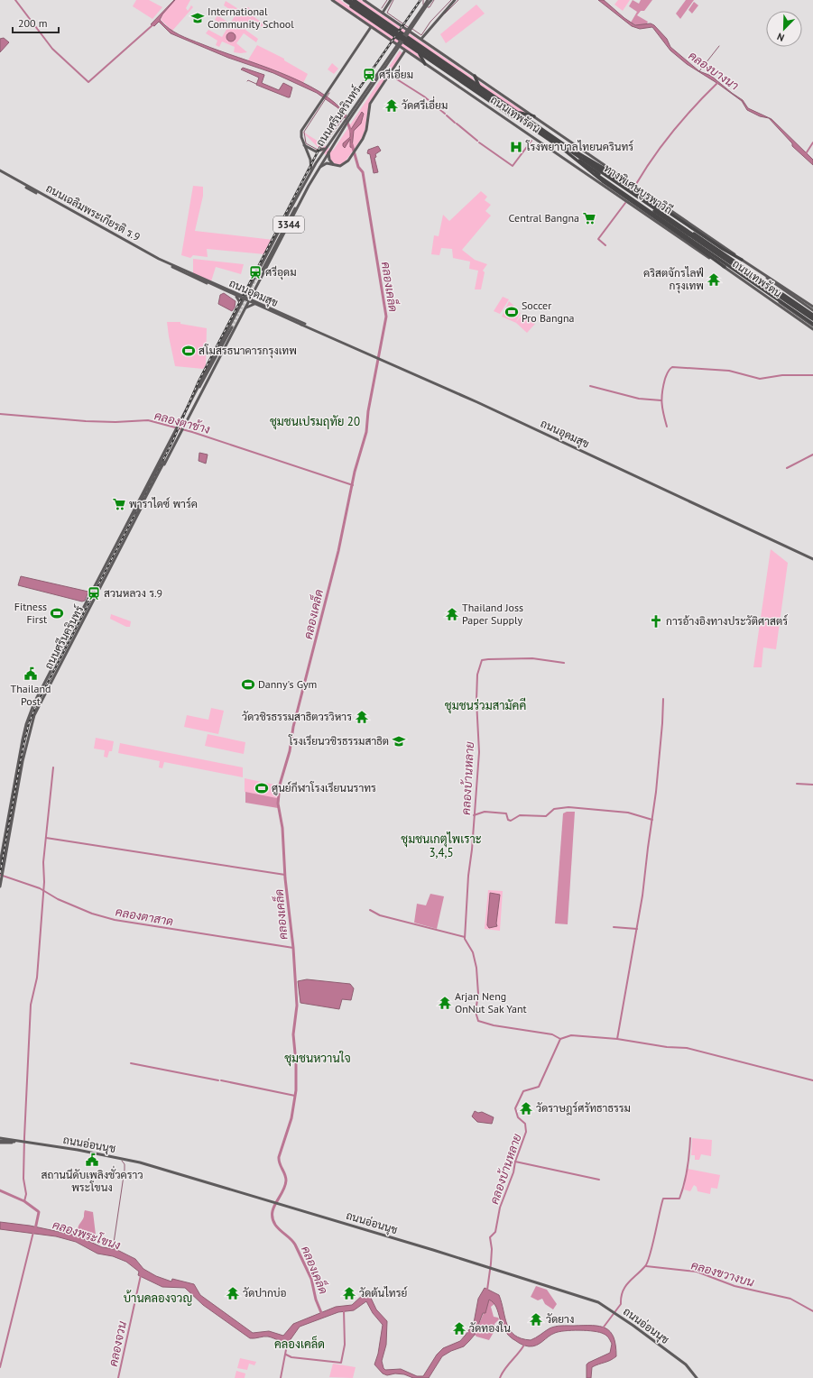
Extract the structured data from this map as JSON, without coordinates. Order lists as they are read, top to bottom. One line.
{"streets":{"highway":["ถนนเทพรัตน","ทางพิเศษบูรพาวิถี"],"main road":["ถนนศรีนครินทร์","ถนนเฉลิมพระเกียรติ ร.9","3344","ถนนอุดมสุข","ถนนอ่อนนุช"]},"crossings":[["ถนนเทพรัตน","ทางพิเศษบูรพาวิถี"],["ถนนศรีนครินทร์","ถนนเฉลิมพระเกียรติ ร.9"],["ถนนศรีนครินทร์","ถนนอุดมสุข"],["ถนนเฉลิมพระเกียรติ ร.9","ถนนอุดมสุข"]],"districts":["ชุมชนเปรมฤทัย 20","ชุมชนร่วมสามัคคี","ชุมชนเกตุไพเราะ 3,4,5","ชุมชนหวานใจ","บ้านคลองจวญ","คลองเคล็ด"],"water":["คลองบางนา","คลองเคล็ด","คลองตาช้าง","คลองบ้านหลาย","คลองตาสาด","คลองพระโขนง","คลองขวางบน","คลองจวน"],"places":{"school or university":["International Community School","โรงเรียนวชิรธรรมสาธิต"],"station":["ศรีเอี่ยม","ศรีอุดม","สวนหลวง ร.9"],"temple":["วัดศรีเอี่ยม","คริสตจักรไลฟ์ กรุงเทพ","Thailand Joss Paper Supply","วัดวชิรธรรมสาธิตวรวิหาร","Arjan Neng OnNut Sak Yant","วัดราษฎร์ศรัทธาธรรม","วัดปากบ่อ","วัดต้นไทรย์","วัดยาง","วัดทองใน"],"hospital":["โรงพยาบาลไทยนครินทร์"],"supermarket":["Central Bangna","พาราไดซ์ พาร์ค"],"sports":["Soccer Pro Bangna","สโมสรธนาคารกรุงเทพ","Fitness First","Danny's Gym","ศูนย์กีฬาโรงเรียนนราทร"],"church":["การอ้างอิงทางประวัติศาสตร์"],"public building":["Thailand Post","สถานนีดับเพลิงชั่วคราว พระโขนง"]},"scale_bar":"200 m","north":"bottom left"}
